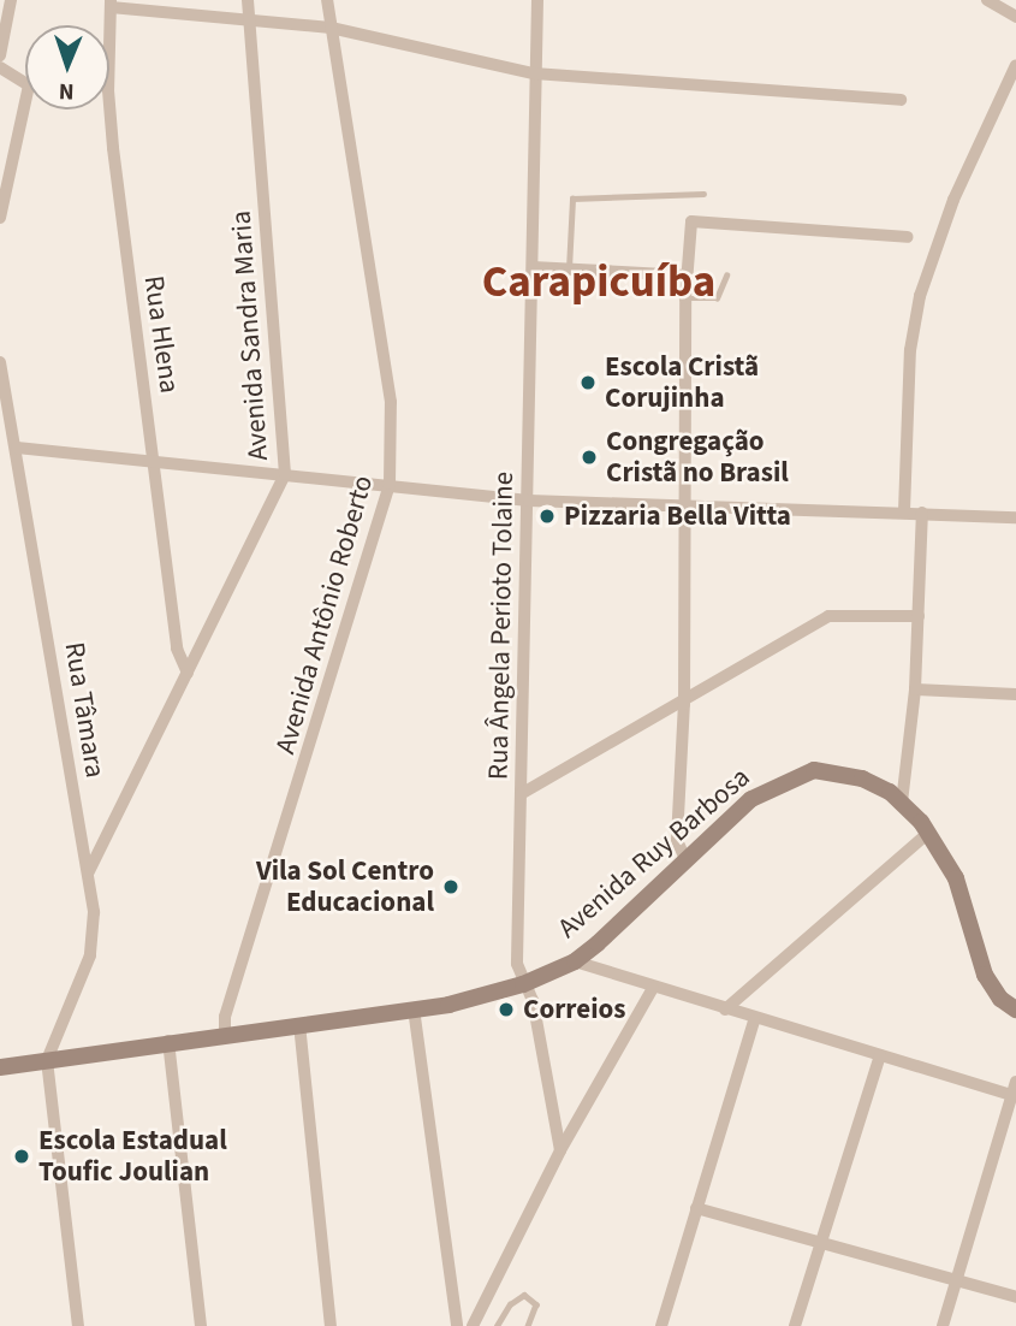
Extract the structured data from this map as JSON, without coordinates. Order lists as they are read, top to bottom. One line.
{"streets":{"street":["Rua Hlena","Avenida Sandra Maria","Avenida Antônio Roberto","Rua Ângela Perioto Tolaine","Rua Tâmara","Avenida Ruy Barbosa"]},"crossings":[["Rua Hlena","Avenida Sandra Maria"],["Avenida Sandra Maria","Rua Tâmara"],["Avenida Antônio Roberto","Avenida Ruy Barbosa"],["Rua Ângela Perioto Tolaine","Avenida Ruy Barbosa"],["Rua Tâmara","Avenida Ruy Barbosa"]],"districts":["Carapicuíba"],"places":["Escola Cristã Corujinha","Congregação Cristã no Brasil","Pizzaria Bella Vitta","Vila Sol Centro Educacional","Correios","Escola Estadual Toufic Joulian"],"north":"bottom"}
